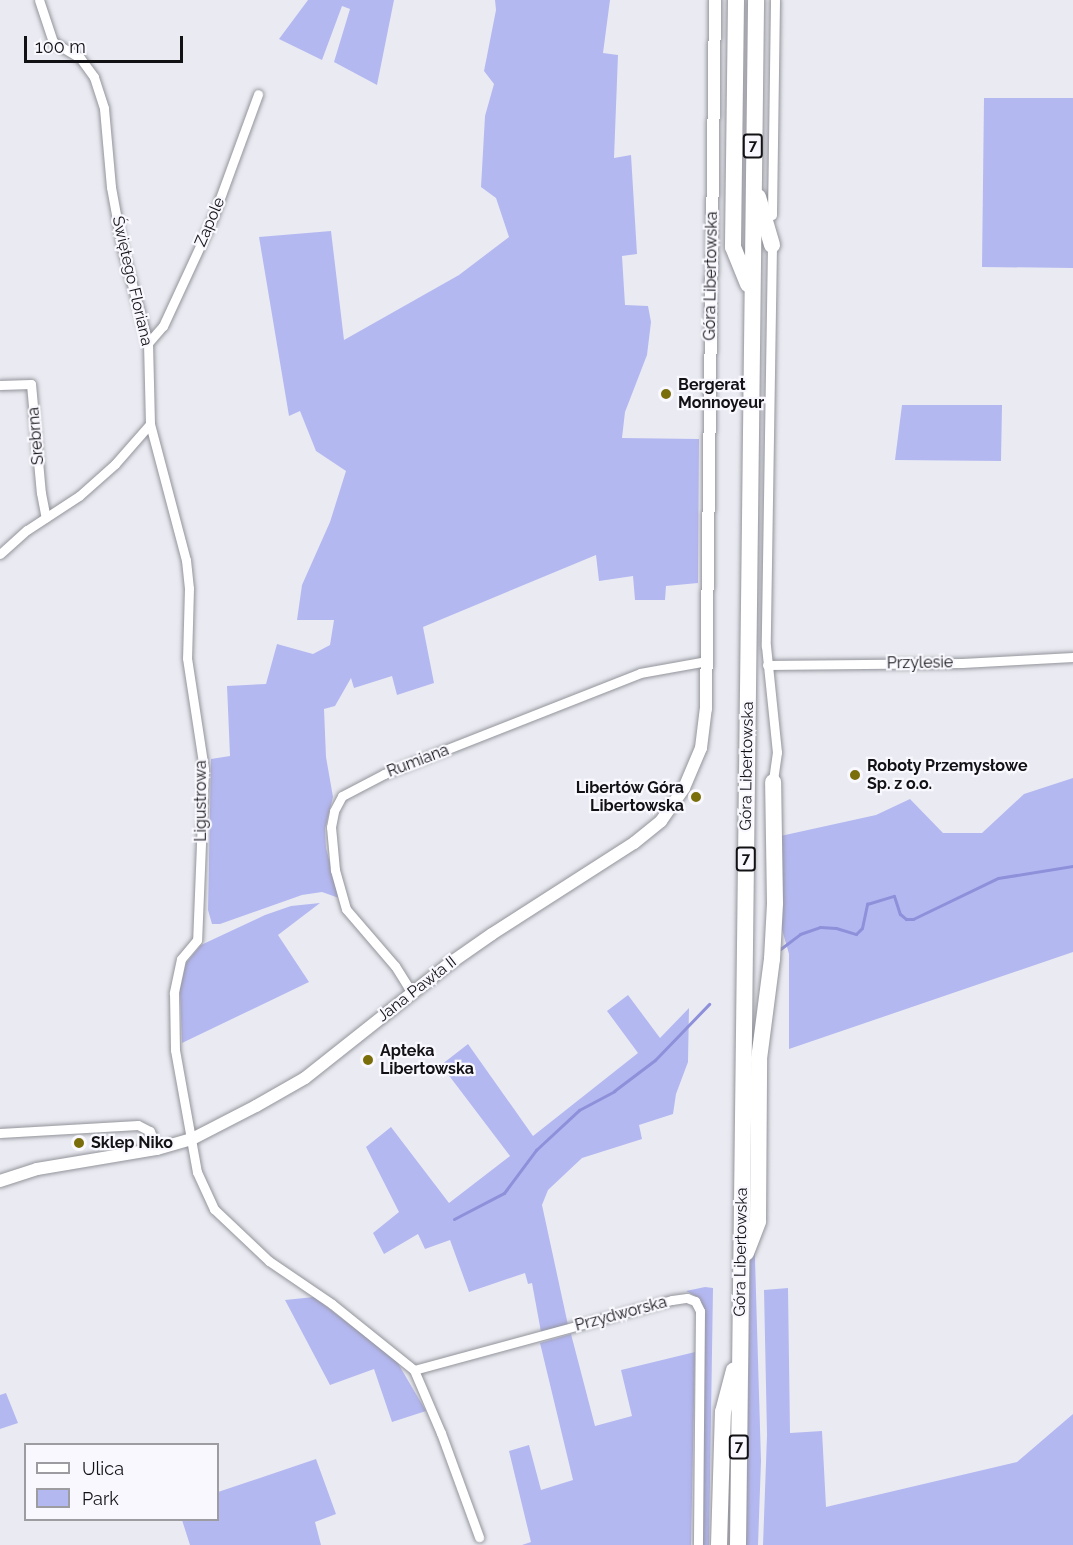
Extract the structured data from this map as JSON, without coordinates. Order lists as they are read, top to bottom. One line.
{"streets":{"highway":["7","Góra Libertowska"],"street":["Zapole","Świętego Floriana","Srebrna","Przylesie","Rumiana","Ligustrowa","Jana Pawła II","Przydworska"]},"crossings":[["7","Góra Libertowska"],["Zapole","Świętego Floriana"],["Góra Libertowska","Przylesie"],["Góra Libertowska","Rumiana"],["Góra Libertowska","Jana Pawła II"],["Świętego Floriana","Ligustrowa"],["Rumiana","Jana Pawła II"],["Ligustrowa","Jana Pawła II"]],"places":["Bergerat Monnoyeur","Roboty Przemysłowe Sp. z o.o.","Libertów Góra Libertowska","Apteka Libertowska","Sklep Niko"],"legend":["Ulica","Park"],"scale_bar":"100 m"}
